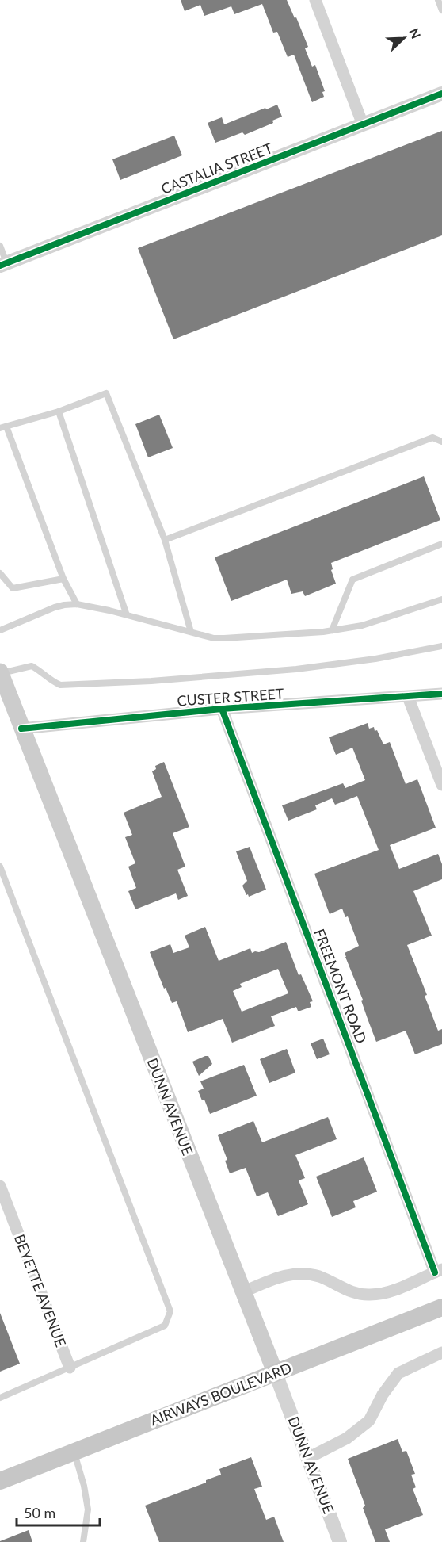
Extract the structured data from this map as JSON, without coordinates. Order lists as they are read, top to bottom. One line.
{"streets":{"main road":["DUNN AVENUE","AIRWAYS BOULEVARD"],"street":["CASTALIA STREET","CUSTER STREET","FREEMONT ROAD","BEYETTE AVENUE"]},"crossings":[["CUSTER STREET","FREEMONT ROAD"],["CUSTER STREET","DUNN AVENUE"],["DUNN AVENUE","AIRWAYS BOULEVARD"]],"scale_bar":"50 m","north":"top right"}
